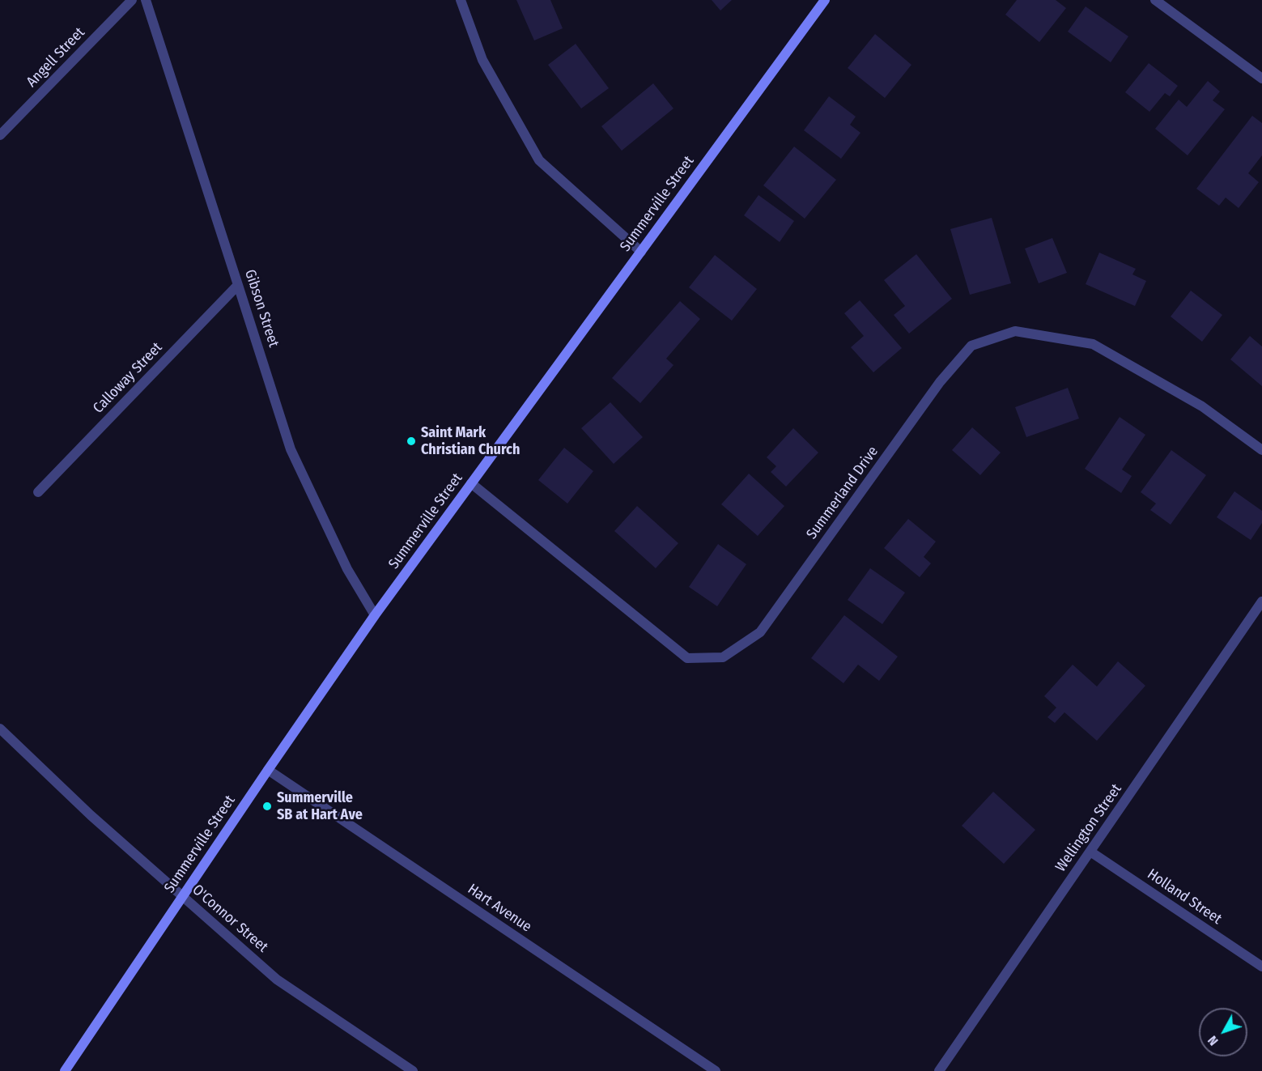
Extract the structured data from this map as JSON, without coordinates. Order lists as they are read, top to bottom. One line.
{"streets":{"street":["Angell Street","Summerville Street","Gibson Street","Calloway Street","Summerland Drive","Wellington Street","Holland Street","Hart Avenue","O'Connor Street"]},"crossings":[["Summerville Street","Gibson Street"],["Summerville Street","Summerland Drive"],["Summerville Street","Hart Avenue"],["Summerville Street","O'Connor Street"],["Gibson Street","Calloway Street"],["Wellington Street","Holland Street"]],"places":["Saint Mark Christian Church","Summerville SB at Hart Ave"],"north":"bottom left"}
